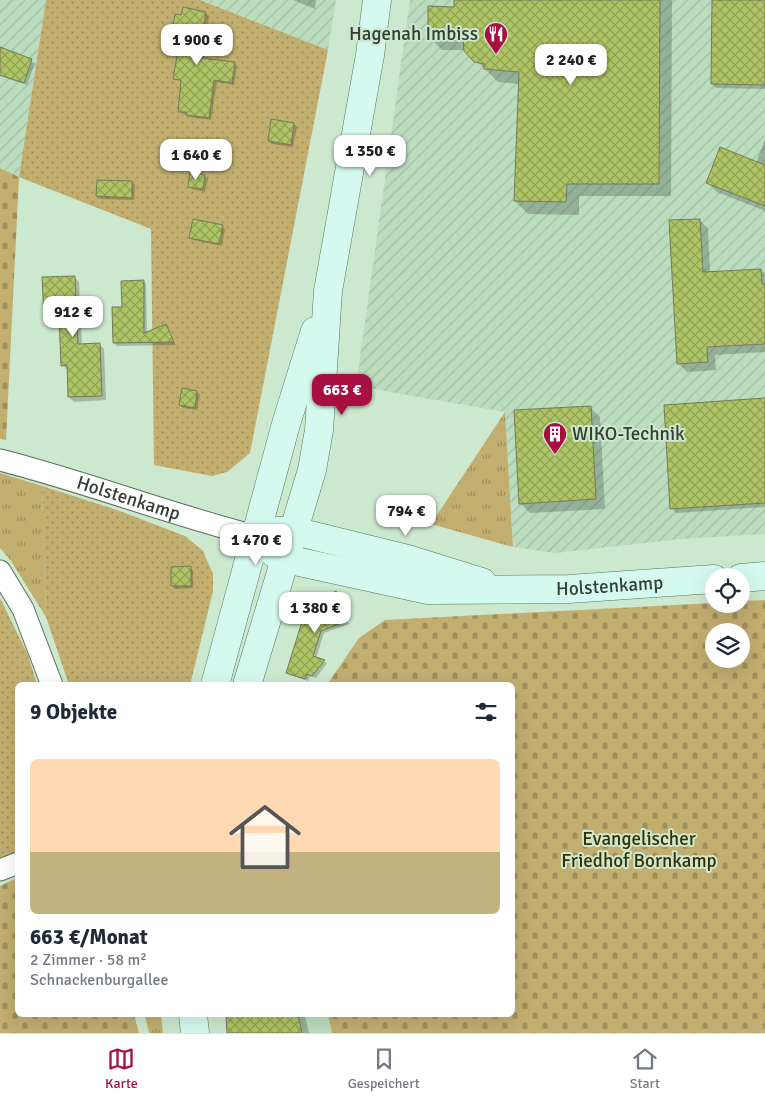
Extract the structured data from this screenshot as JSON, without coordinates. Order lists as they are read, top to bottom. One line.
{"streets":{"main road":["Holstenkamp"]},"parks":["Evangelischer Friedhof Bornkamp"],"places":{"restaurant":["Hagenah Imbiss"],"building":["WIKO-Technik"]},"page":{"price":["1 900 €","2 240 €","1 350 €","1 640 €","912 €","663 €","794 €","1 470 €","1 380 €"],"heading":"9 Objekte","list":[{"name":"663 €/Monat","note":"2 Zimmer · 58 m² · Schnackenburgallee"}],"tabs":["Karte","Gespeichert","Start"]}}
